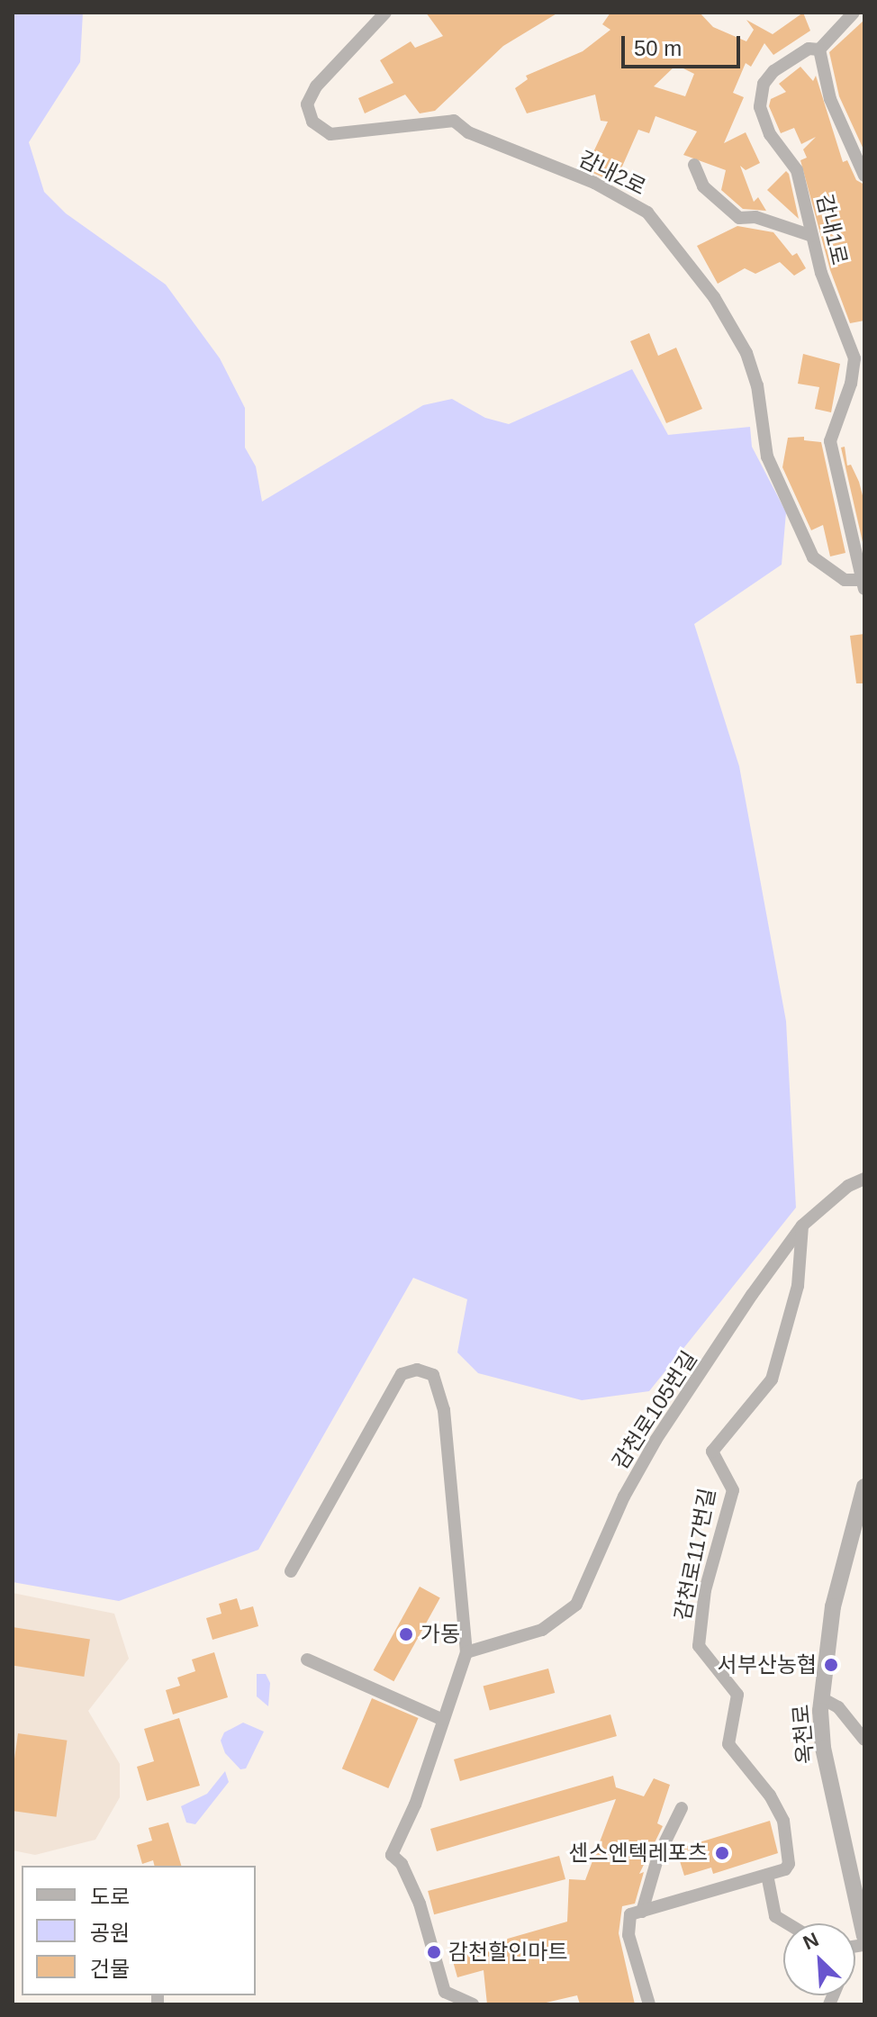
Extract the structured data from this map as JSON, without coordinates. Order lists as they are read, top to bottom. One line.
{"streets":{"street":["감내2로","감내1로","감천로105번길","감천로117번길","옥천로"]},"crossings":[["감내2로","감내1로"],["감천로105번길","감천로117번길"]],"places":["가동","서부산농협","센스엔텍레포츠","감천할인마트"],"legend":["도로","공원","건물"],"scale_bar":"50 m","north":"top left"}
